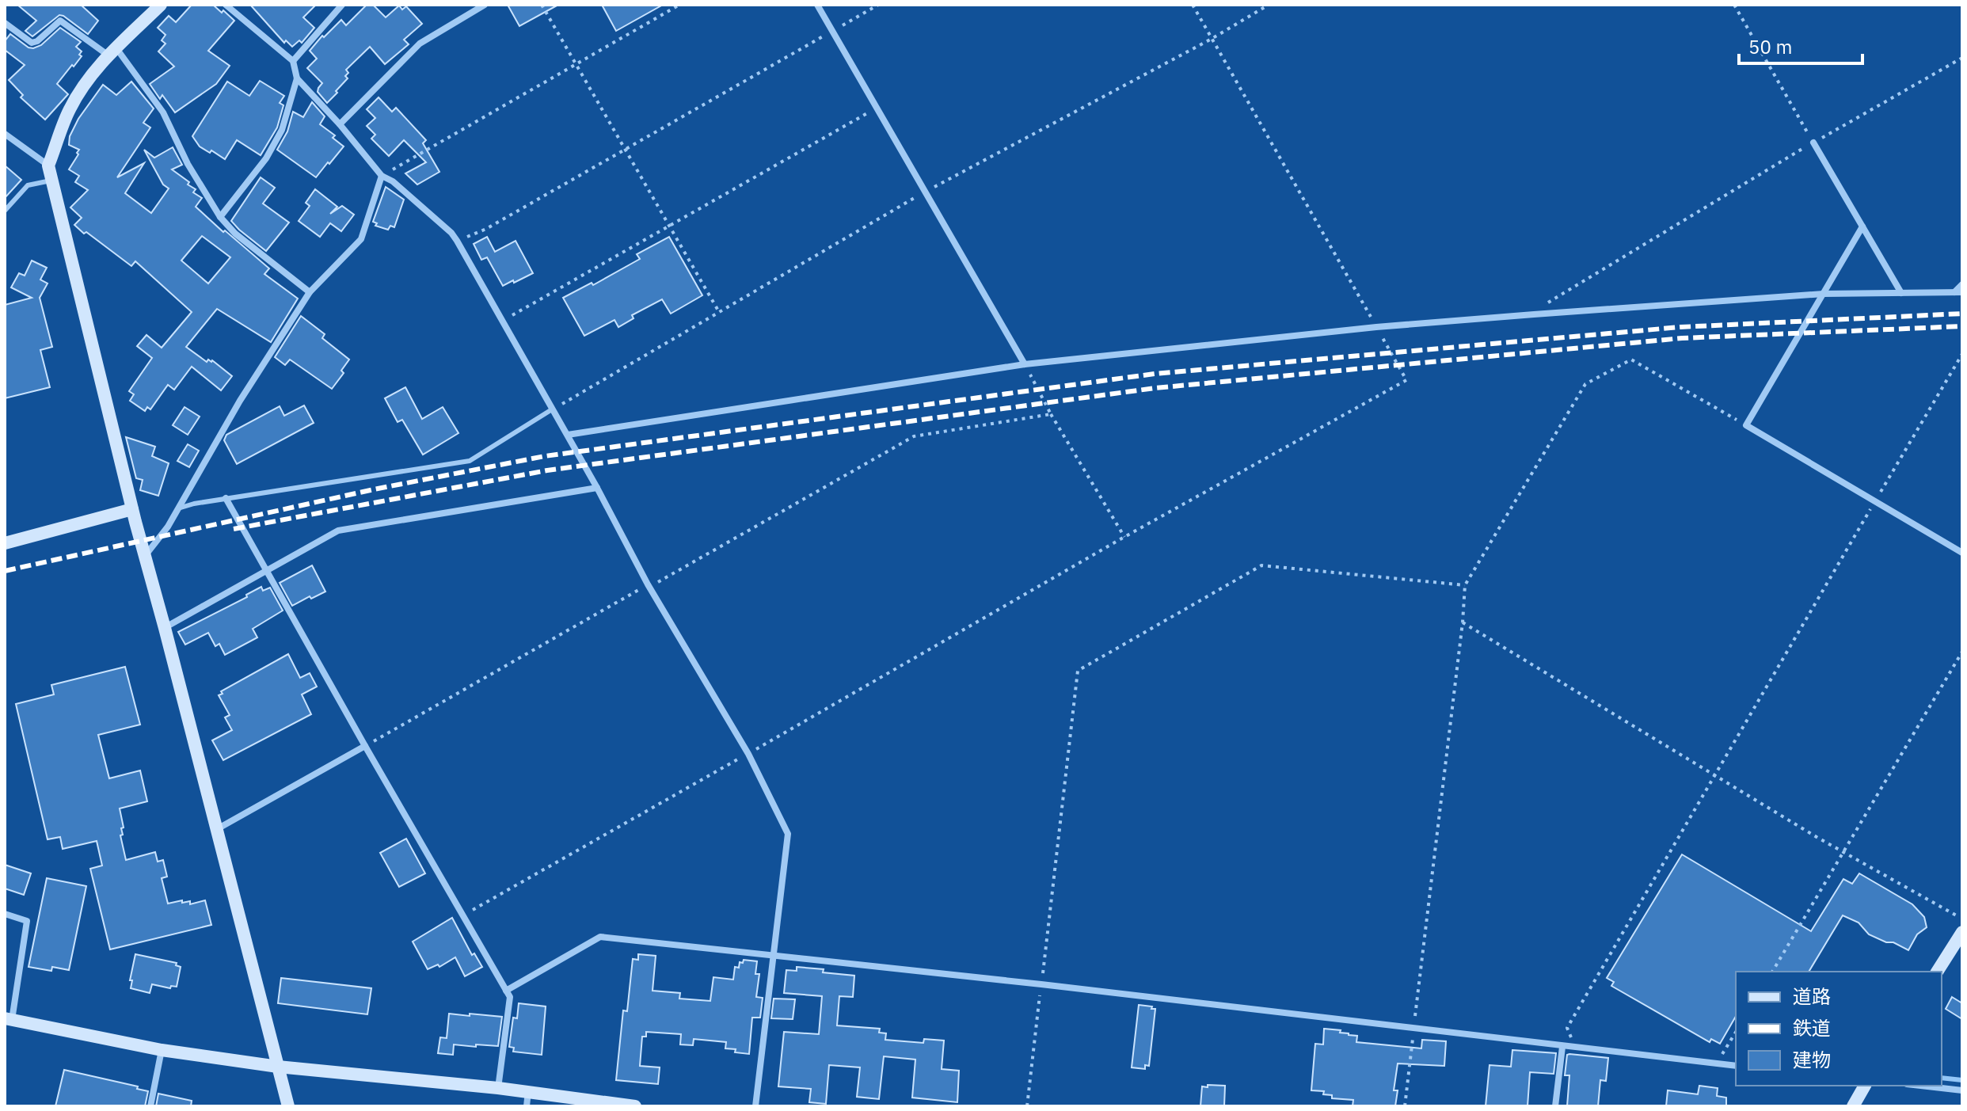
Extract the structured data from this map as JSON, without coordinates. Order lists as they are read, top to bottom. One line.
{"legend":["道路","鉄道","建物"],"scale_bar":"50 m"}
